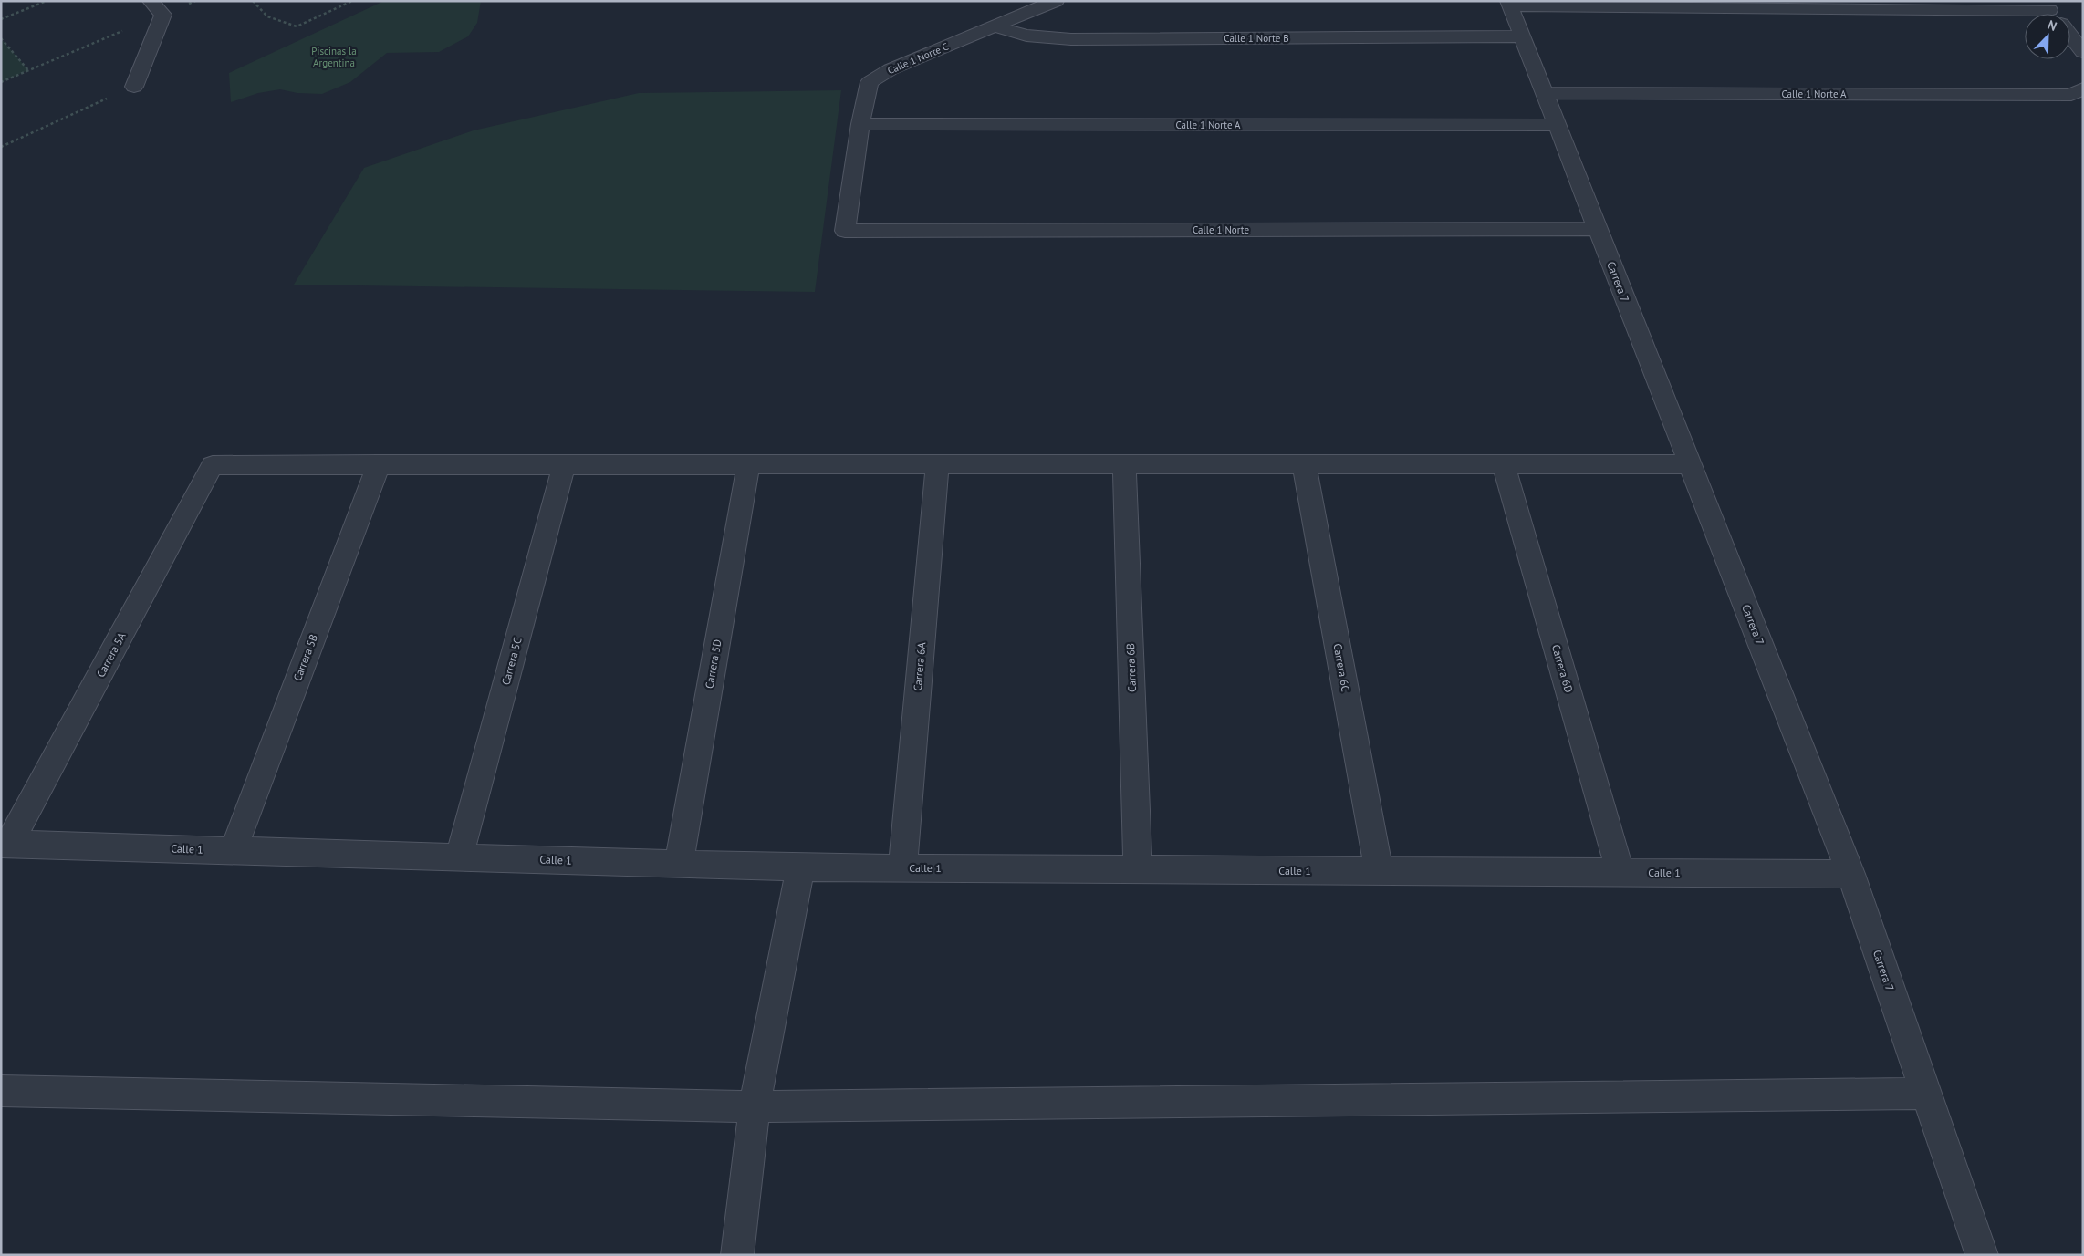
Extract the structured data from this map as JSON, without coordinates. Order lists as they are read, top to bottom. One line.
{"streets":{"street":["Calle 1 Norte B","Calle 1 Norte C","Calle 1 Norte A","Calle 1 Norte","Carrera 7","Carrera 5A","Carrera 5B","Carrera 5C","Carrera 5D","Carrera 6A","Carrera 6B","Carrera 6C","Carrera 6D","Calle 1"]},"crossings":[["Calle 1 Norte B","Calle 1 Norte C"],["Calle 1 Norte B","Carrera 7"],["Calle 1 Norte C","Calle 1 Norte A"],["Calle 1 Norte C","Calle 1 Norte"],["Calle 1 Norte A","Carrera 7"],["Calle 1 Norte","Carrera 7"],["Carrera 7","Calle 1"],["Carrera 5A","Carrera 5B"],["Carrera 5A","Calle 1"],["Carrera 5B","Calle 1"],["Carrera 5C","Calle 1"],["Carrera 5D","Calle 1"],["Carrera 6A","Calle 1"],["Carrera 6B","Calle 1"],["Carrera 6C","Calle 1"],["Carrera 6D","Calle 1"]],"parks":["Piscinas la Argentina"],"north":"top right"}
